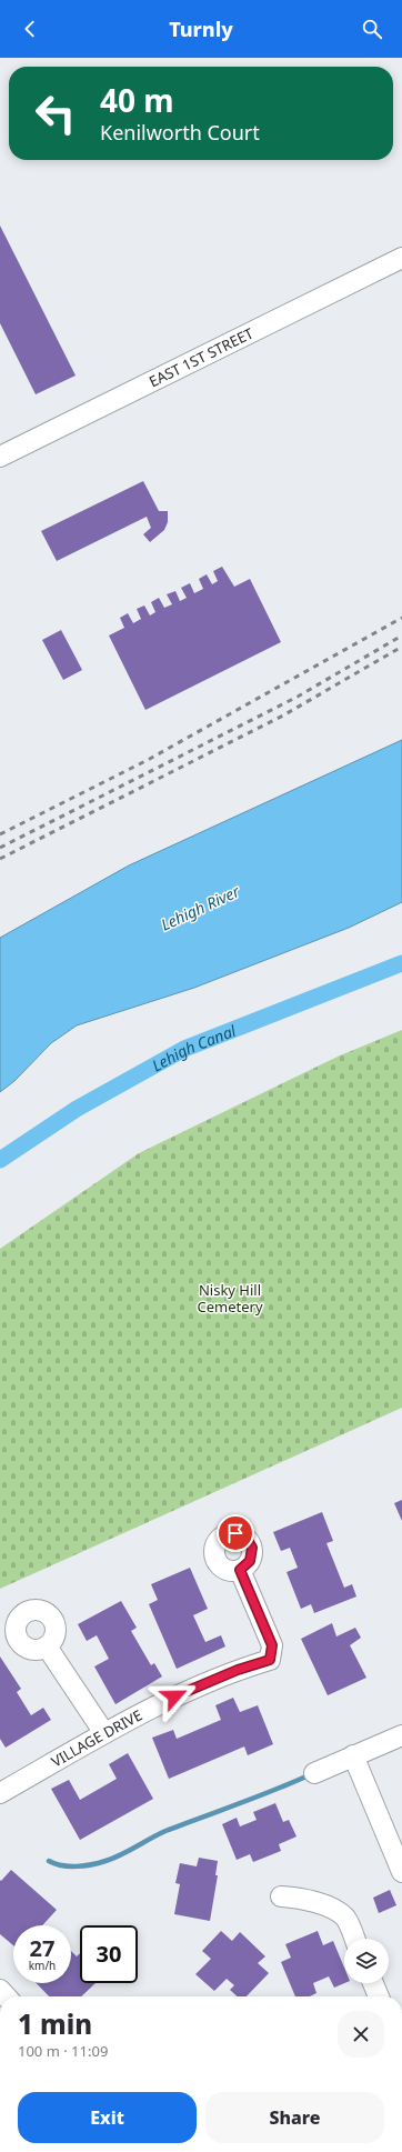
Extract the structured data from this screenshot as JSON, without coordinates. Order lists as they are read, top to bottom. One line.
{"streets":{"street":["EAST 1ST STREET","VILLAGE DRIVE"]},"water":["Lehigh River","Lehigh Canal"],"parks":["Nisky Hill Cemetery"],"page":{"header":"Turnly","turn":["40 m","Kenilworth Court"],"speed":"27 km/h","limit":"30","heading":["1 min","100 m · 11:09"],"buttons":["Exit","Share"]}}
